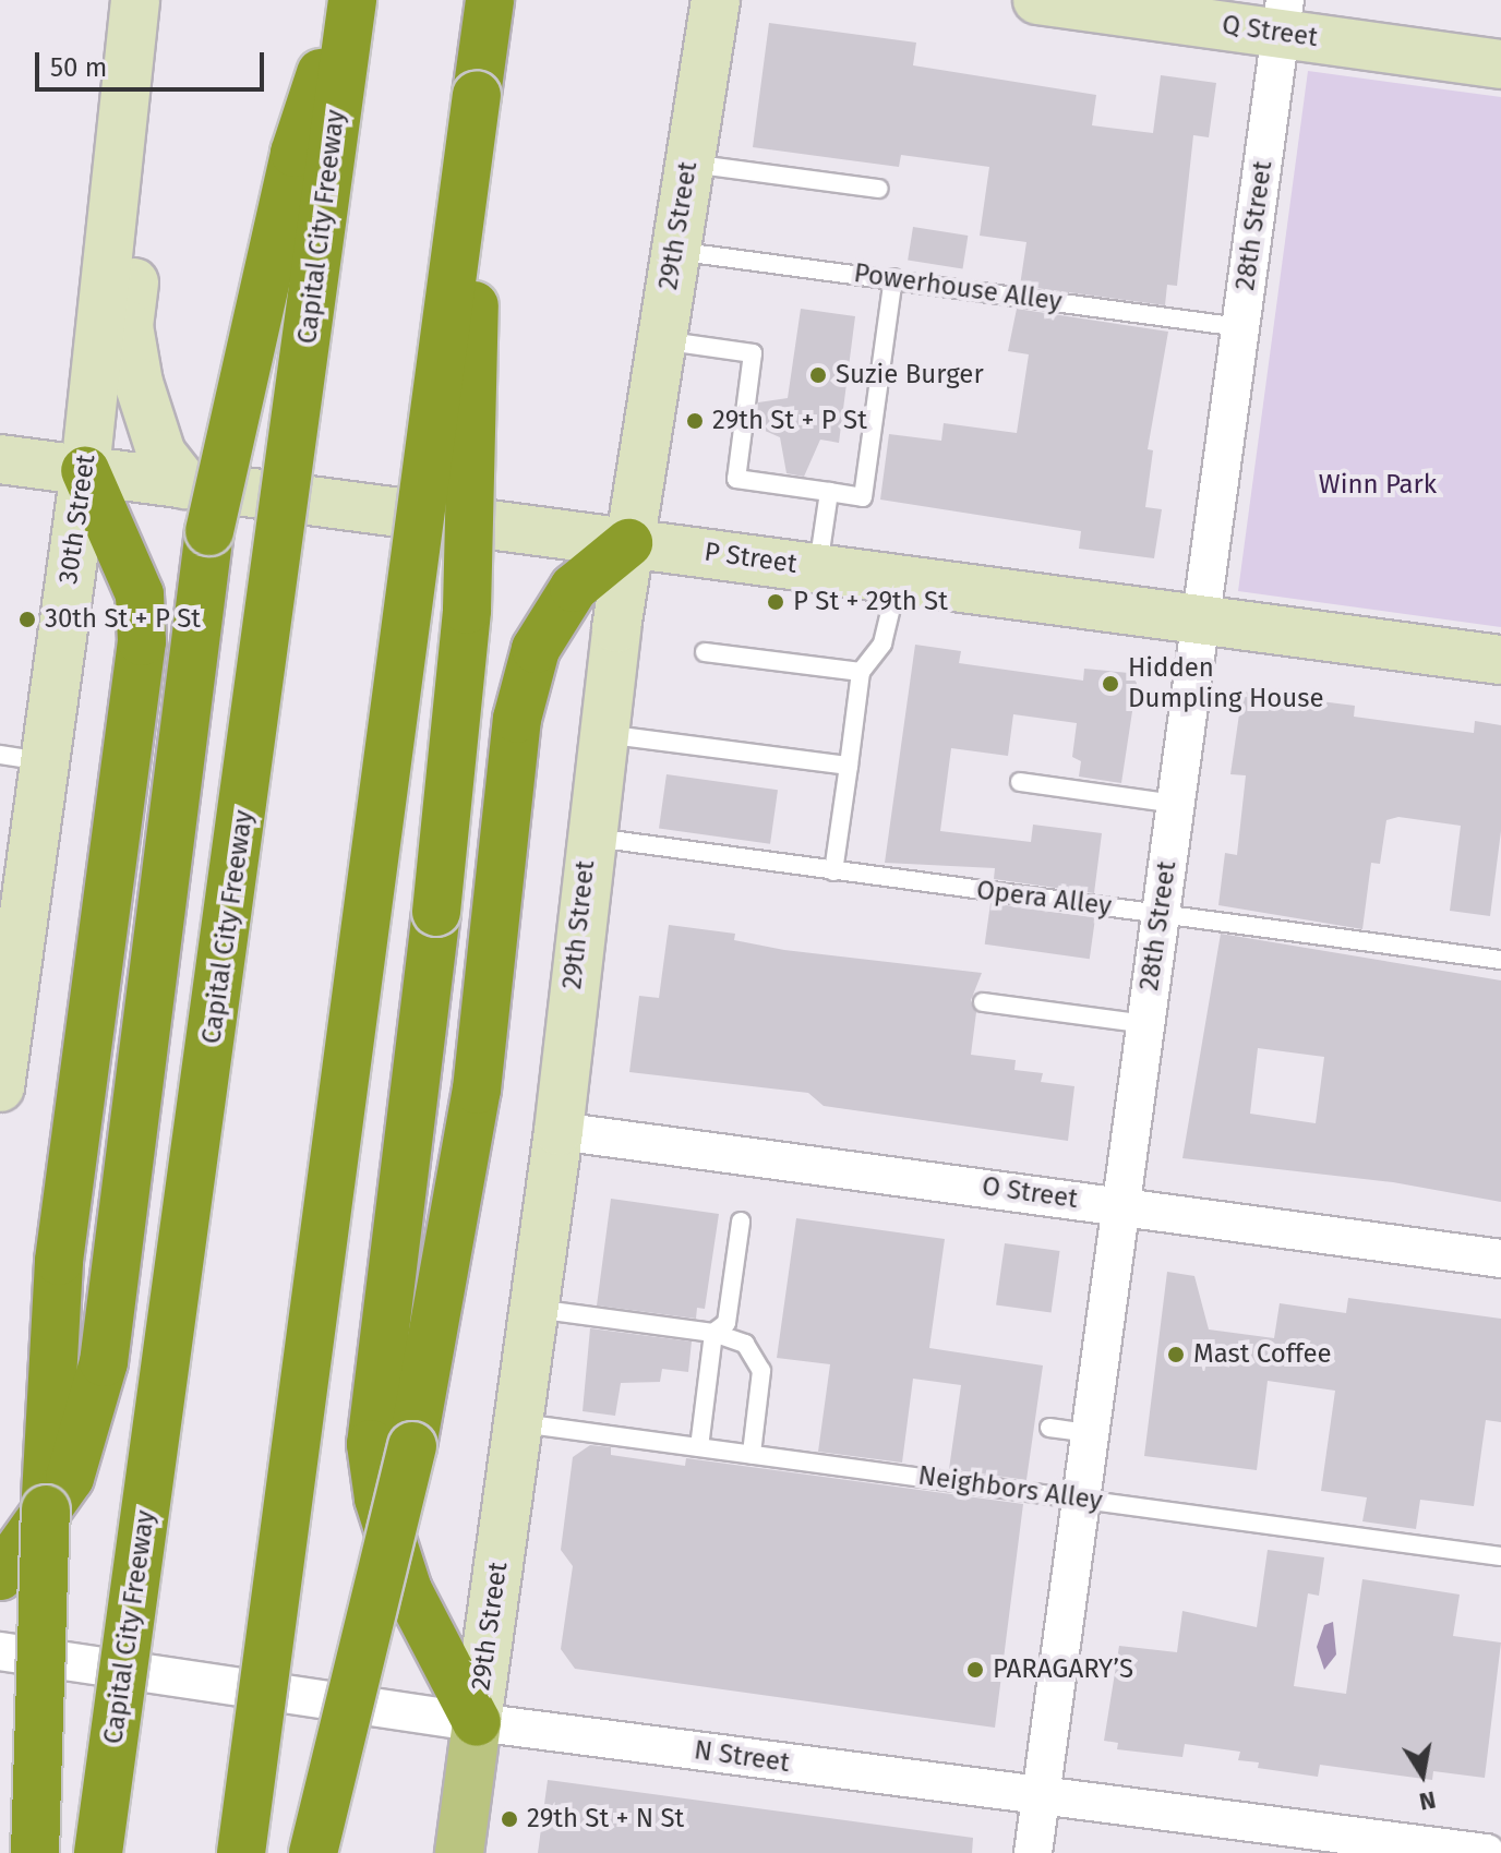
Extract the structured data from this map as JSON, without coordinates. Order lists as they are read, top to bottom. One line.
{"streets":{"highway":["Capital City Freeway"],"main road":["Q Street","29th Street","30th Street","P Street"],"street":["28th Street","O Street","N Street"],"lane":["Powerhouse Alley","Opera Alley","Neighbors Alley"]},"crossings":[["Q Street","28th Street"],["29th Street","Powerhouse Alley"],["29th Street","P Street"],["29th Street","Opera Alley"],["29th Street","O Street"],["29th Street","Neighbors Alley"],["29th Street","N Street"],["28th Street","Powerhouse Alley"],["28th Street","P Street"],["28th Street","Opera Alley"],["28th Street","O Street"],["28th Street","Neighbors Alley"],["28th Street","N Street"],["30th Street","P Street"]],"parks":["Winn Park"],"places":["Suzie Burger","29th St + P St","P St + 29th St","30th St + P St","Hidden Dumpling House","Mast Coffee","PARAGARY’S","29th St + N St"],"scale_bar":"50 m","north":"bottom"}
